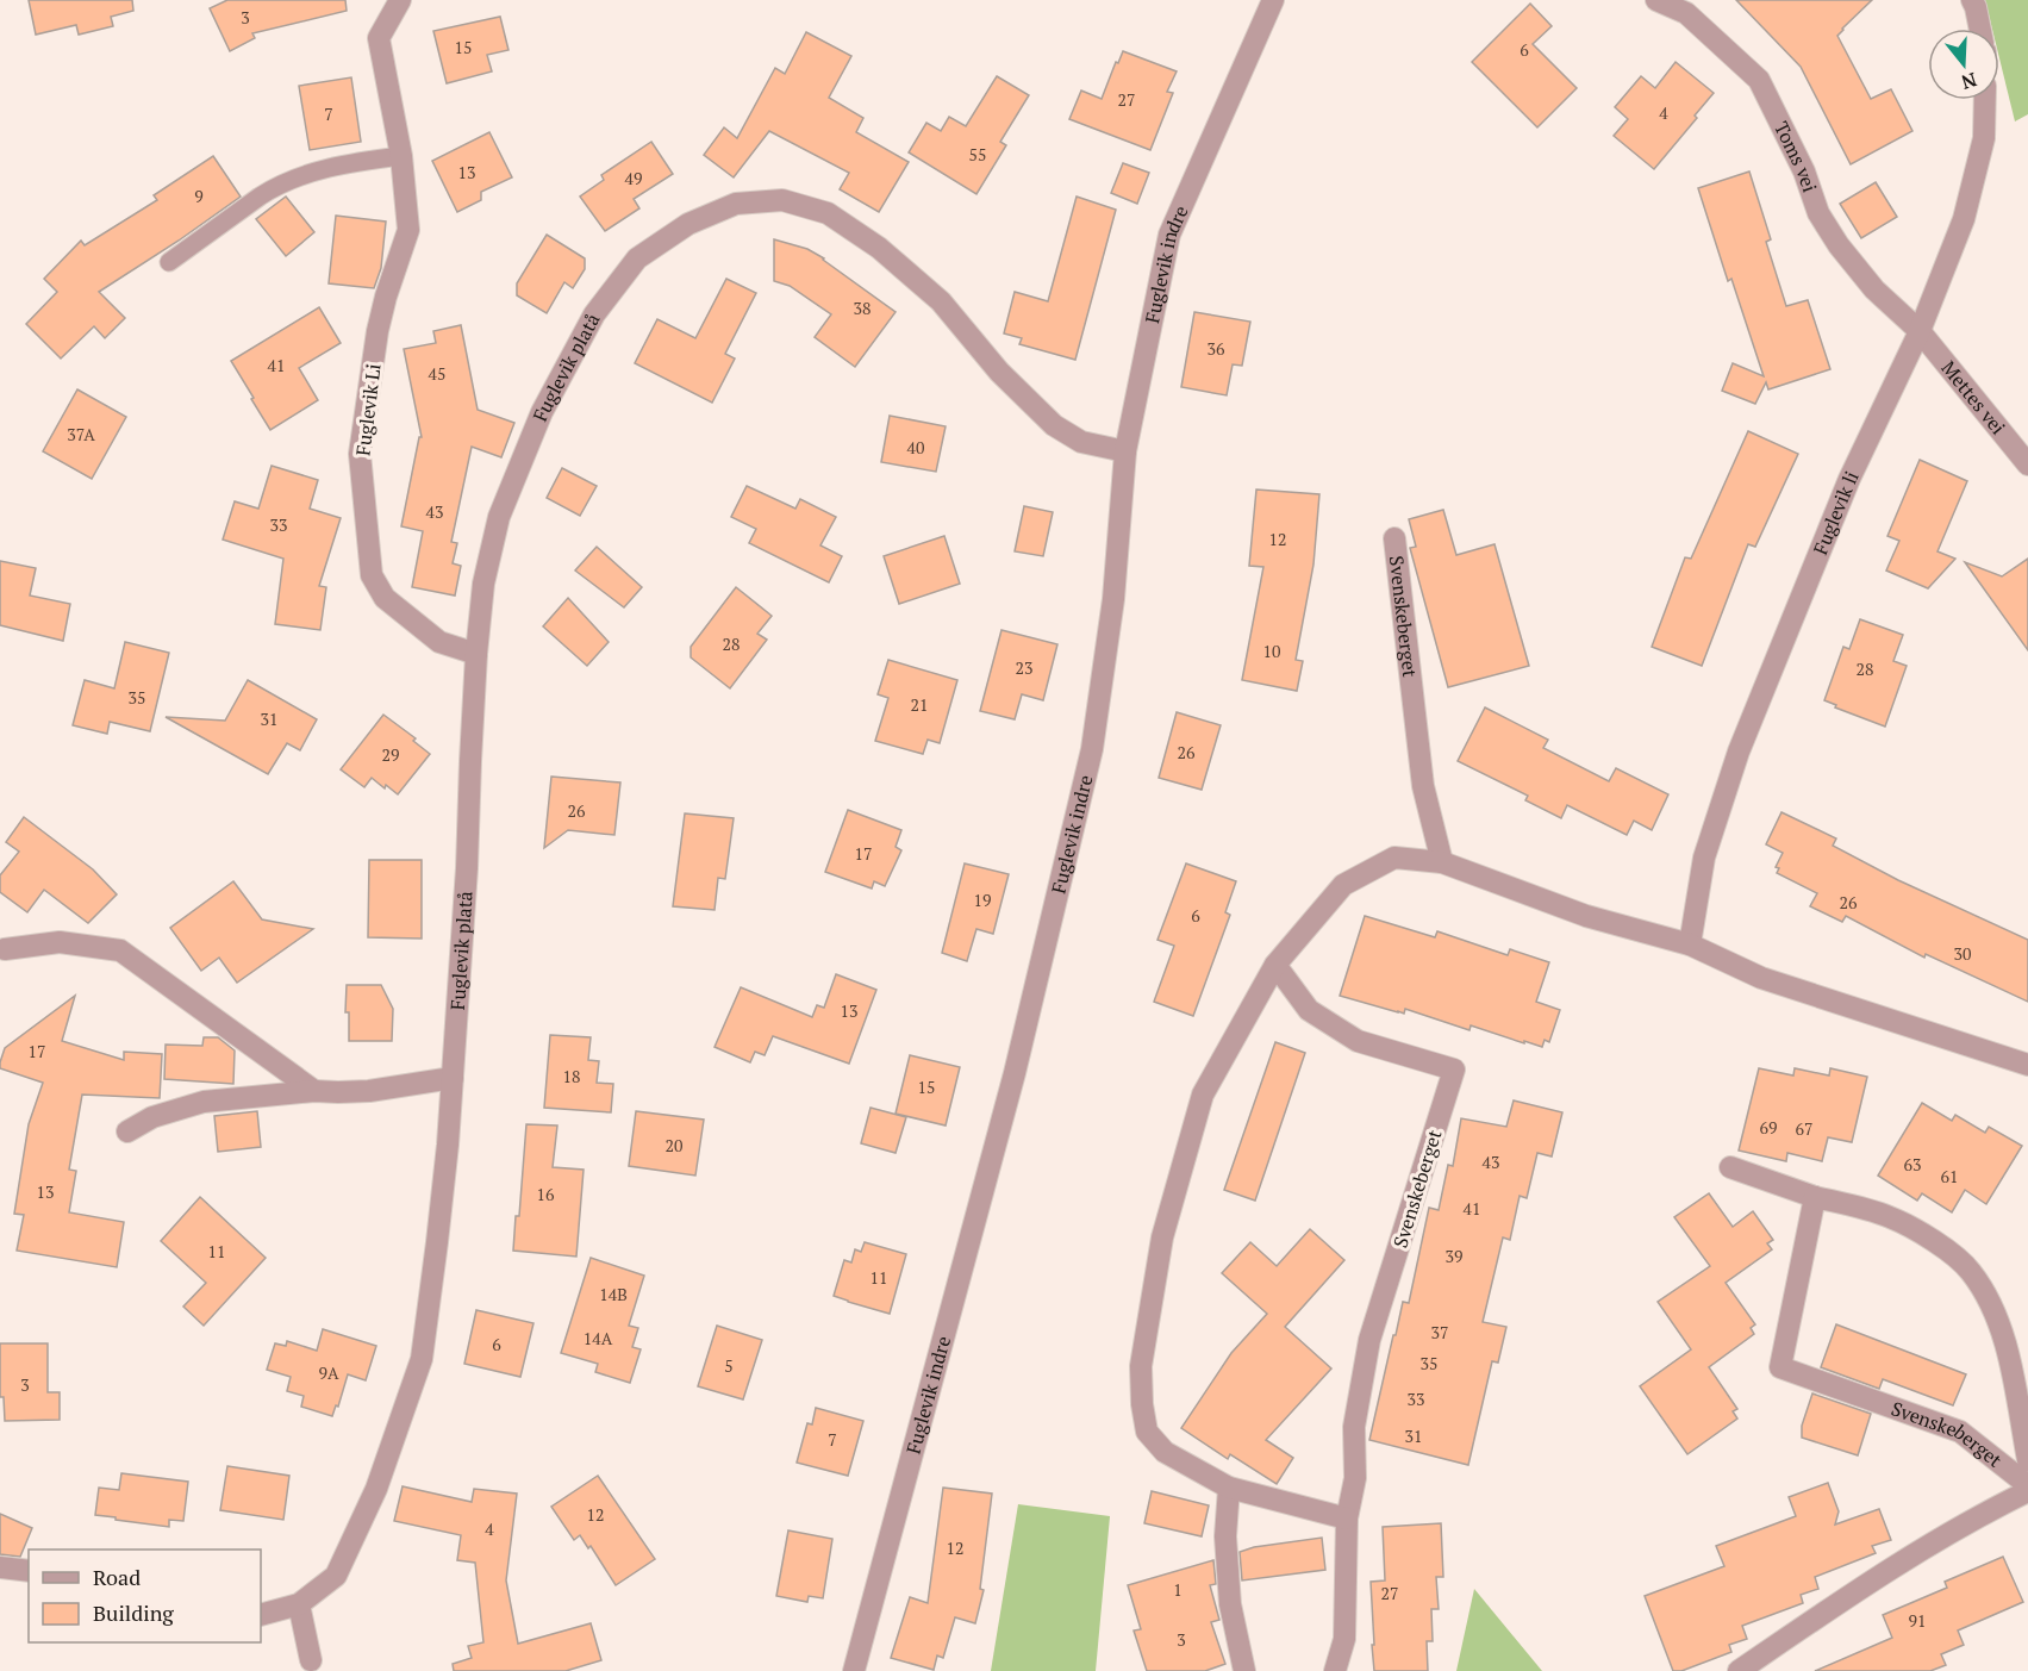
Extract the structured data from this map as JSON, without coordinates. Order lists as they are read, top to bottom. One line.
{"streets":{"street":["Toms vei","Fuglevik indre","Fuglevik platå","Mettes vei","Fuglevik Li","Fuglevik li","Svenskeberget"]},"crossings":[["Toms vei","Mettes vei"],["Toms vei","Fuglevik li"],["Fuglevik indre","Fuglevik platå"],["Fuglevik platå","Fuglevik Li"],["Mettes vei","Fuglevik li"]],"house_numbers":["3","15","6","27","4","7","55","13","49","9","38","36","41","45","37A","40","43","33","12","28","10","23","28","35","21","31","26","29","26","17","19","26","6","30","13","17","18","15","69","67","20","43","63","61","13","16","41","11","39","11","14B","37","14A","6","35","5","9A","3","33","31","7","12","4","12","1","27","91","3"],"legend":["Road","Building"],"north":"bottom"}
